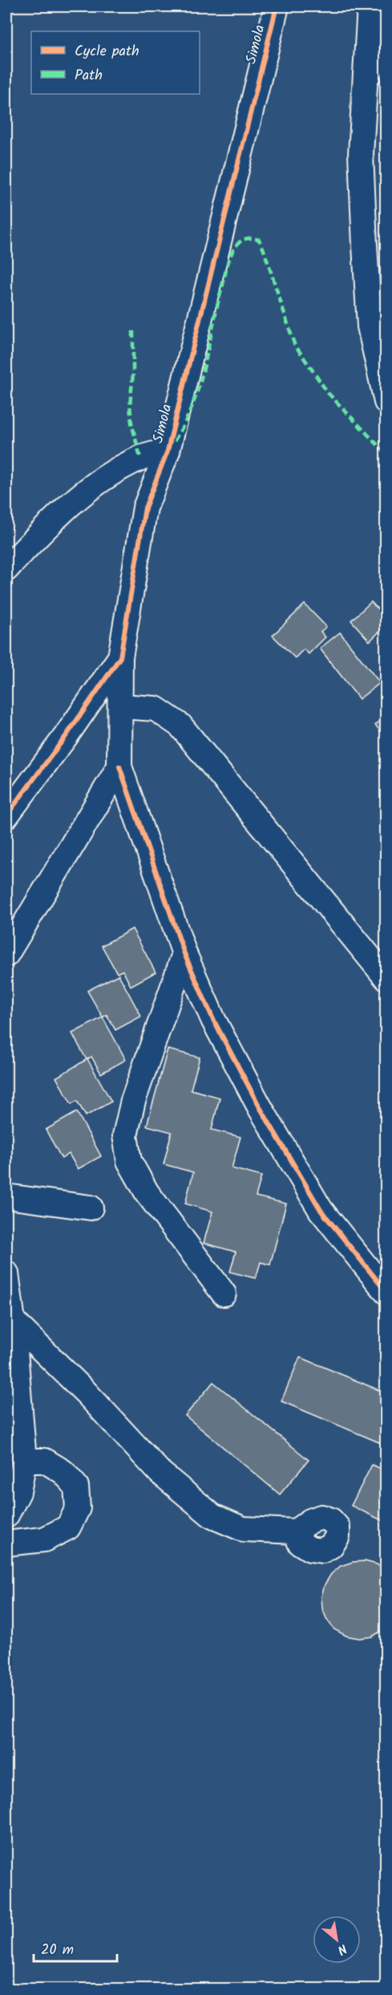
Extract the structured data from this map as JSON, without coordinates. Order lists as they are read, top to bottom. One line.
{"streets":{"street":["Simola"]},"legend":["Cycle path","Path"],"scale_bar":"20 m","north":"bottom right"}
